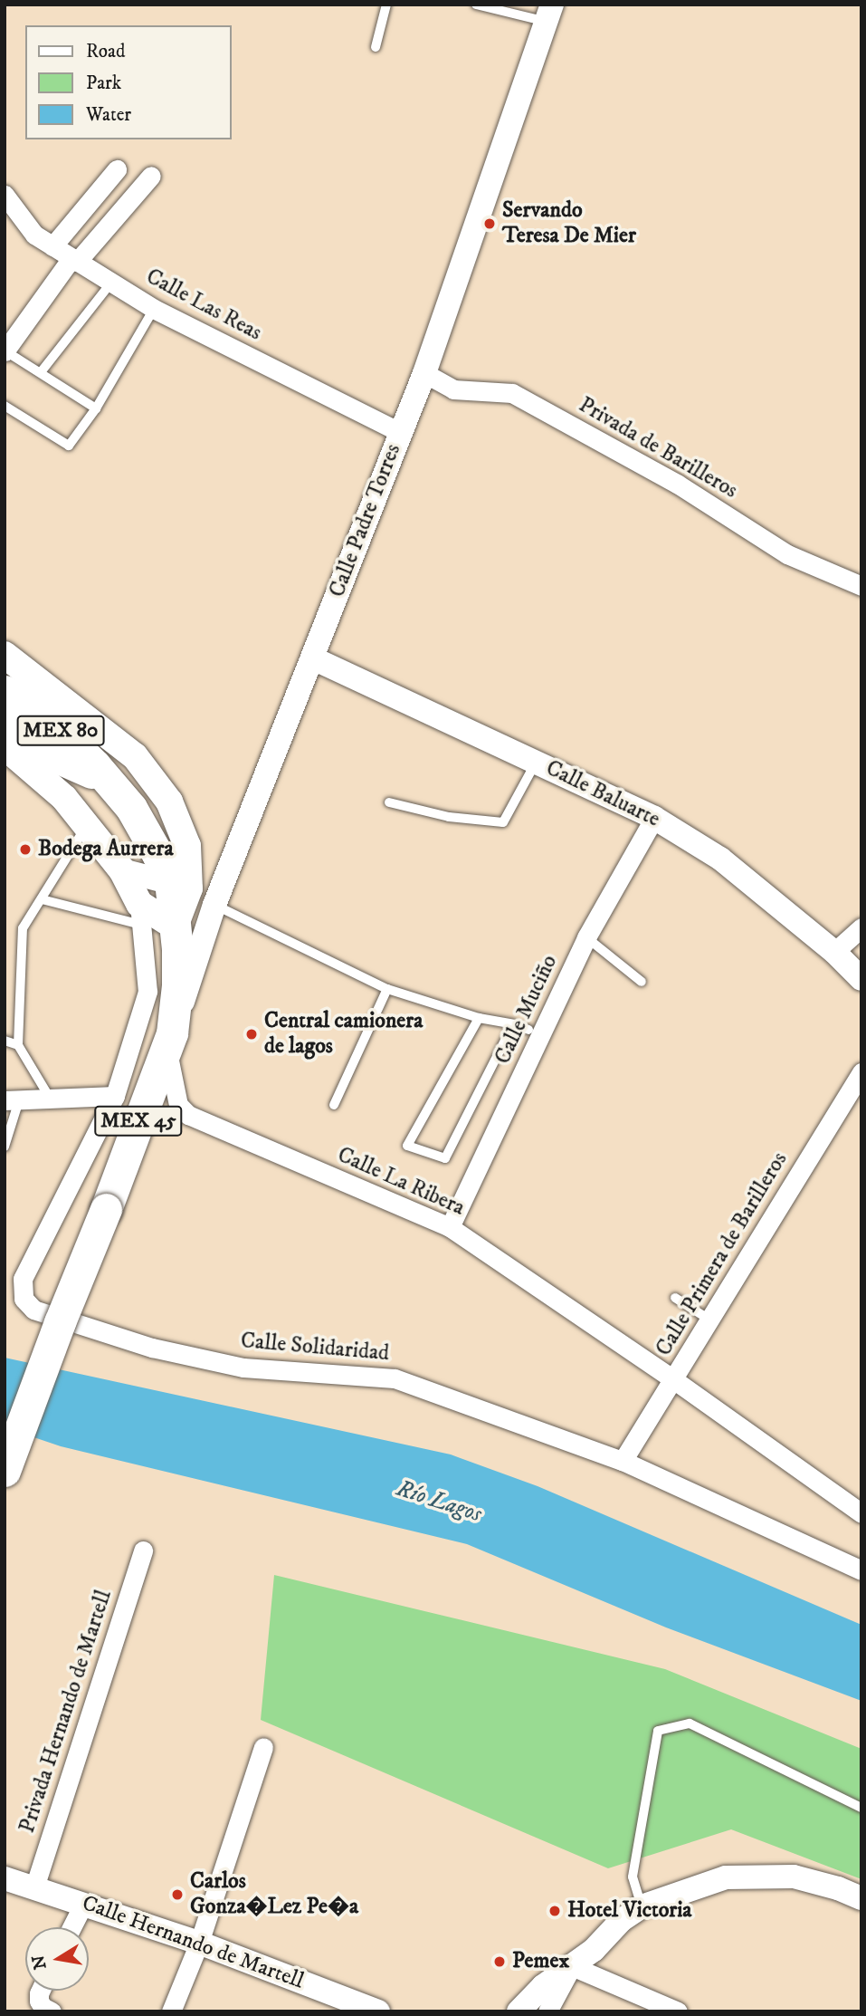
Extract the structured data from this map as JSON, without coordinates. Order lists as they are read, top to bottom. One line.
{"streets":{"highway":["MEX 80","MEX 45"],"street":["Calle Las Reas","Privada de Barilleros","Calle Padre Torres","Calle Baluarte","Calle Muciño","Calle La Ribera","Calle Primera de Barilleros","Calle Solidaridad","Privada Hernando de Martell","Calle Hernando de Martell"]},"crossings":[["Calle Las Reas","Calle Padre Torres"],["Privada de Barilleros","Calle Padre Torres"],["Calle Padre Torres","Calle Baluarte"],["Calle Padre Torres","MEX 45"],["Calle Padre Torres","Calle La Ribera"],["MEX 80","MEX 45"],["Calle Baluarte","Calle Muciño"],["Calle Muciño","Calle La Ribera"],["MEX 45","Calle La Ribera"],["Calle La Ribera","Calle Primera de Barilleros"],["Calle Primera de Barilleros","Calle Solidaridad"],["Privada Hernando de Martell","Calle Hernando de Martell"]],"water":["Río Lagos"],"places":["Servando Teresa De Mier","Bodega Aurrera","Central camionera de lagos","Carlos Gonza�Lez Pe�a","Hotel Victoria","Pemex"],"legend":["Road","Park","Water"],"north":"left"}
